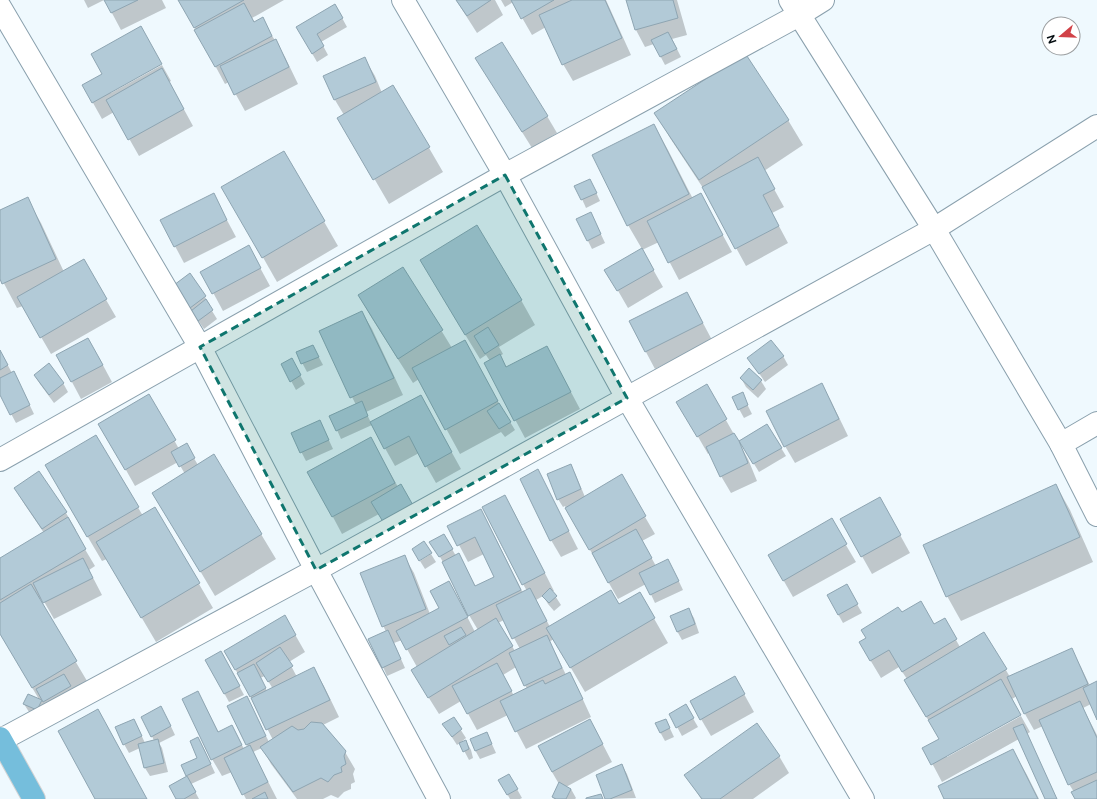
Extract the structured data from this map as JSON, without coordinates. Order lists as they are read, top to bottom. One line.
{"north":"left"}
